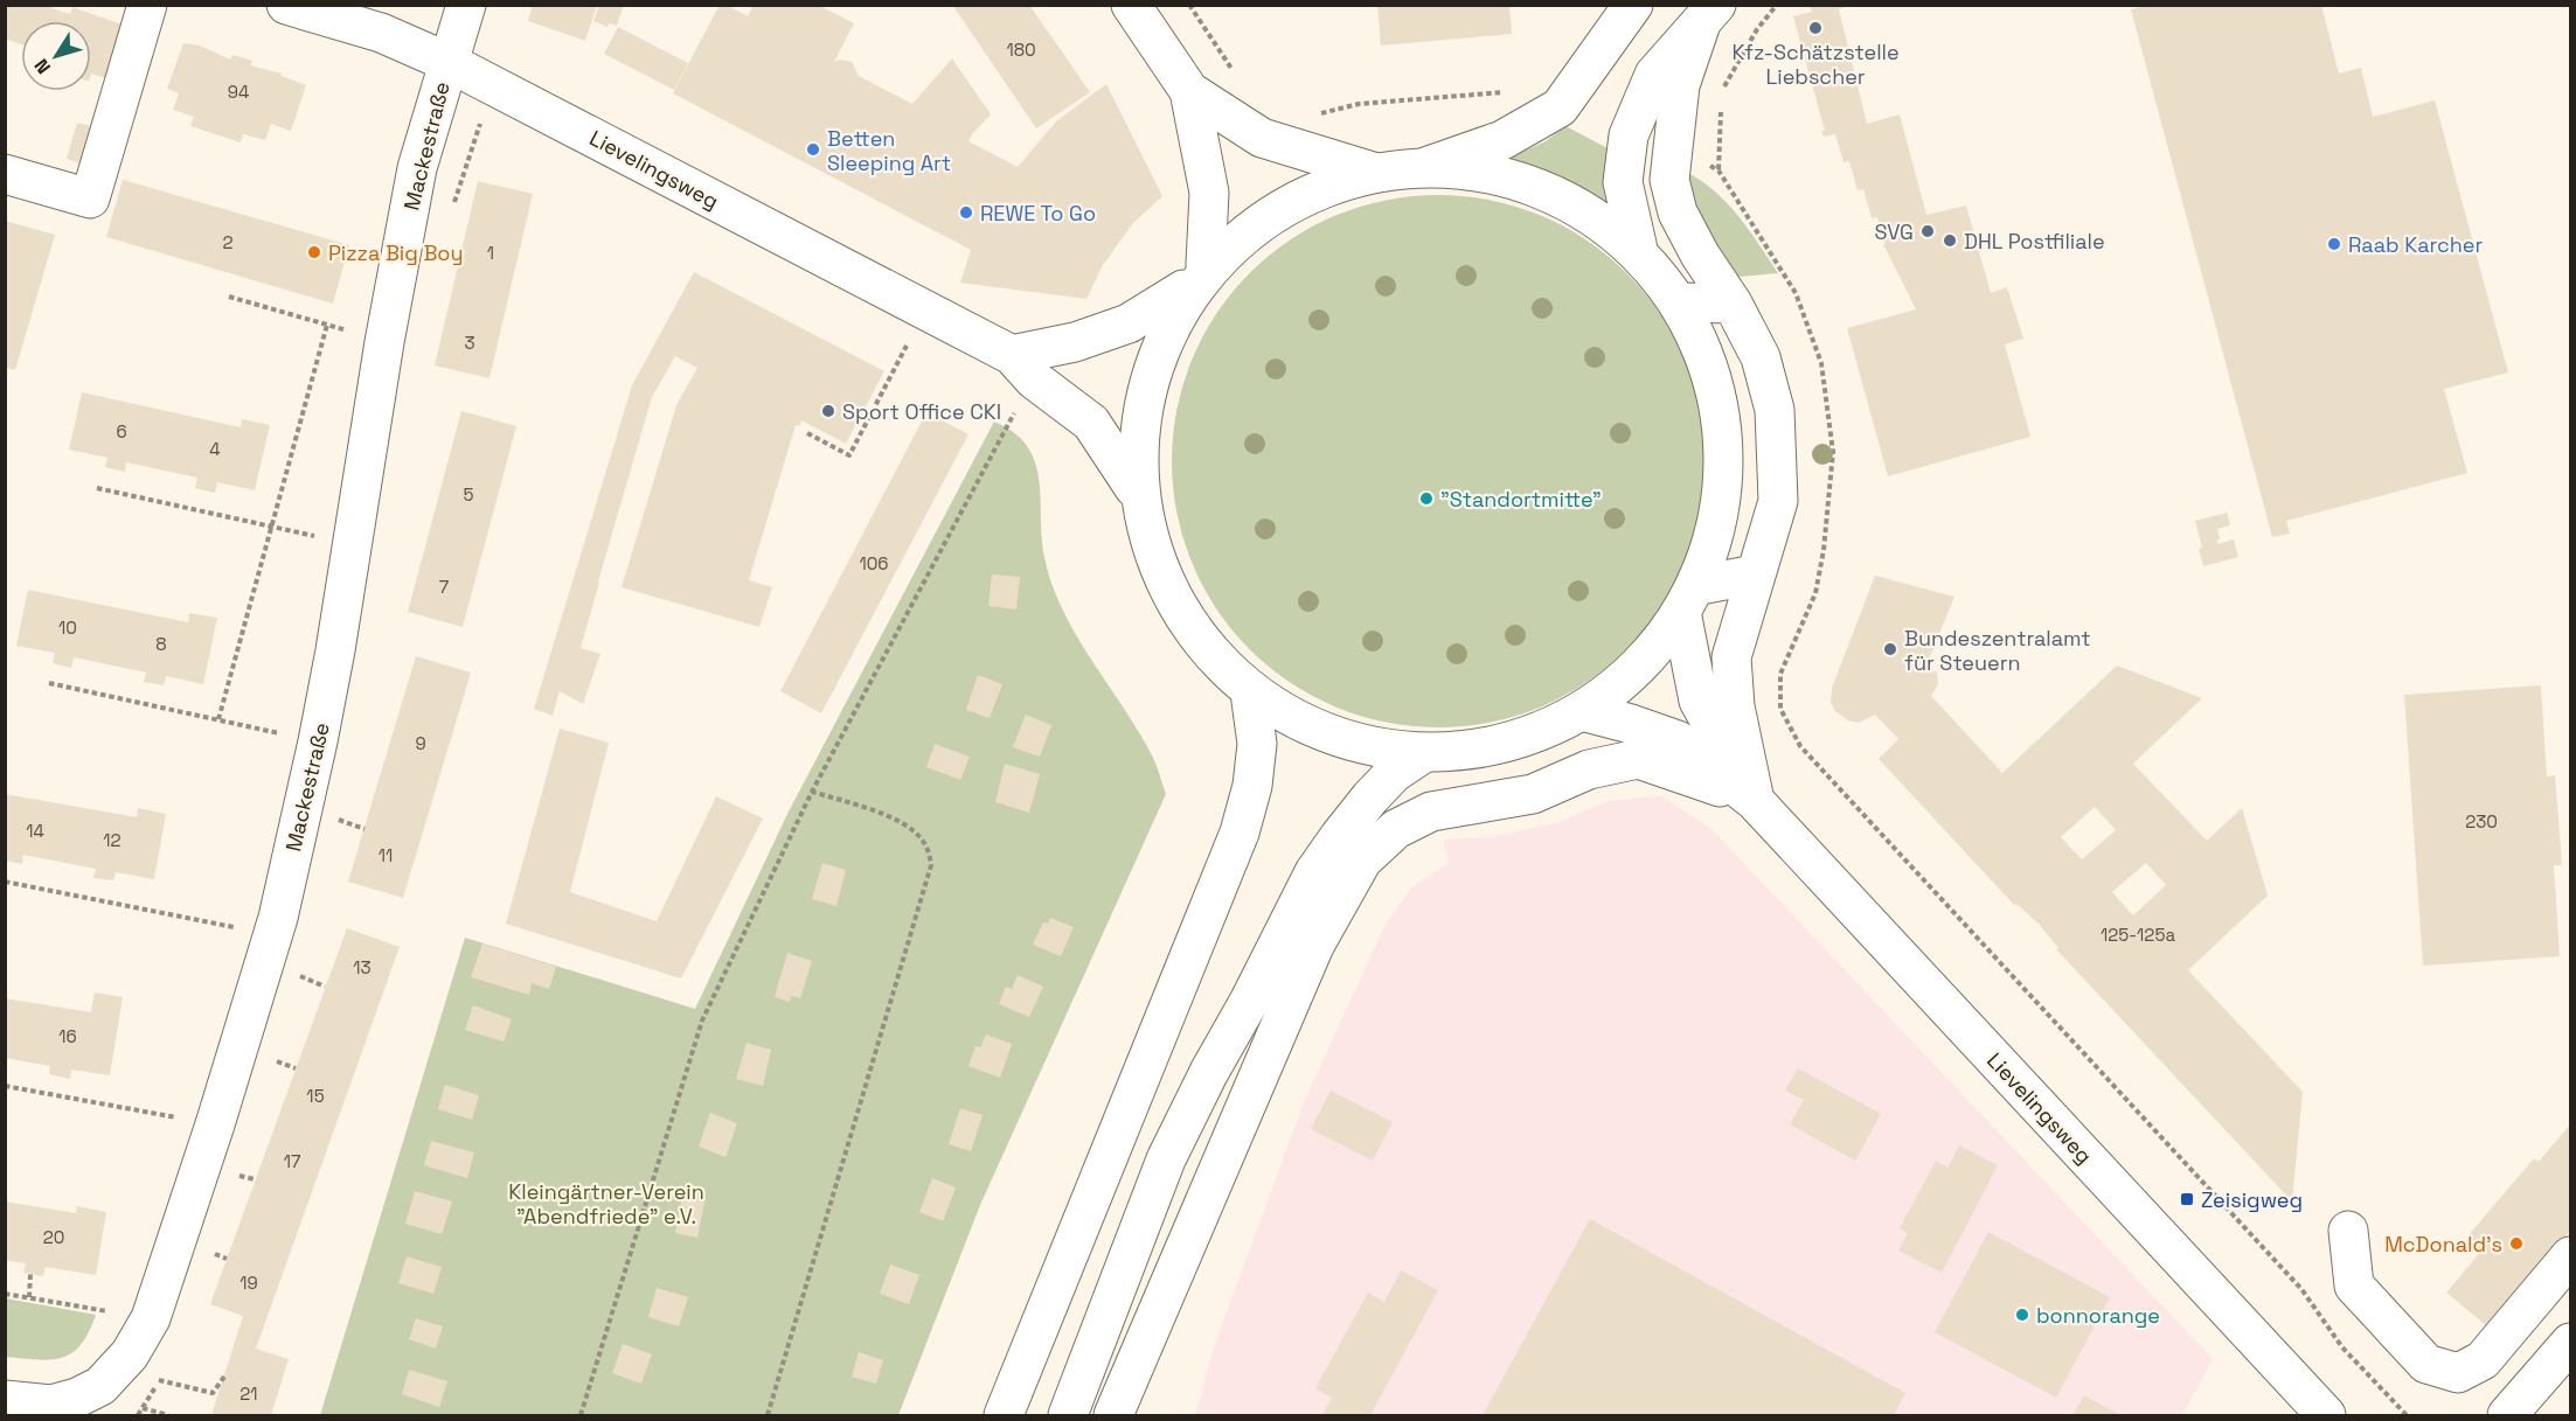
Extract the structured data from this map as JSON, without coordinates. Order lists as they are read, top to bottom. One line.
{"streets":{"main road":["Mackestraße","Lievelingsweg"]},"crossings":[["Mackestraße","Lievelingsweg"]],"parks":["Kleingärtner-Verein \"Abendfriede\" e.V."],"places":{"other":["Kfz-Schätzstelle Liebscher","Betten Sleeping Art","REWE To Go","SVG","DHL Postfiliale","Raab Karcher","Pizza Big Boy","Sport Office CKI","\"Standortmitte\"","Bundeszentralamt für Steuern","McDonald's","bonnorange"],"transit":["Zeisigweg"]},"house_numbers":["180","94","2","1","3","6","4","5","106","7","10","8","9","230","14","12","11","125-125a","13","16","15","17","20","19","21"],"north":"bottom left"}
